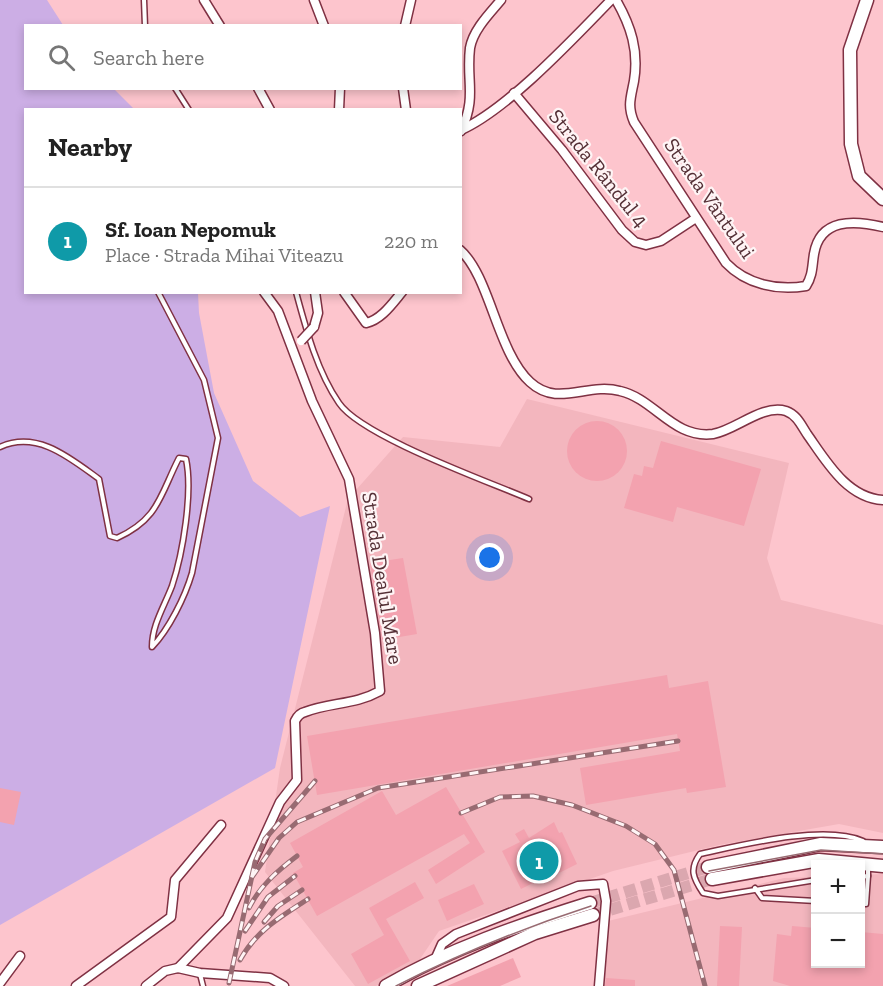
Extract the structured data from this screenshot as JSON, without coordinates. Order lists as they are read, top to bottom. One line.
{"streets":{"street":["Strada Rândul 4","Strada Vântului","Strada Dealul Mare"]},"crossings":[["Strada Rândul 4","Strada Vântului"]],"page":{"search":"Search here","heading":"Nearby","list":[{"mark":"1","name":"Sf. Ioan Nepomuk","note":"Place · Strada Mihai Viteazu","value":"220 m"}],"pins":"1","map_buttons":["+","−"]}}
